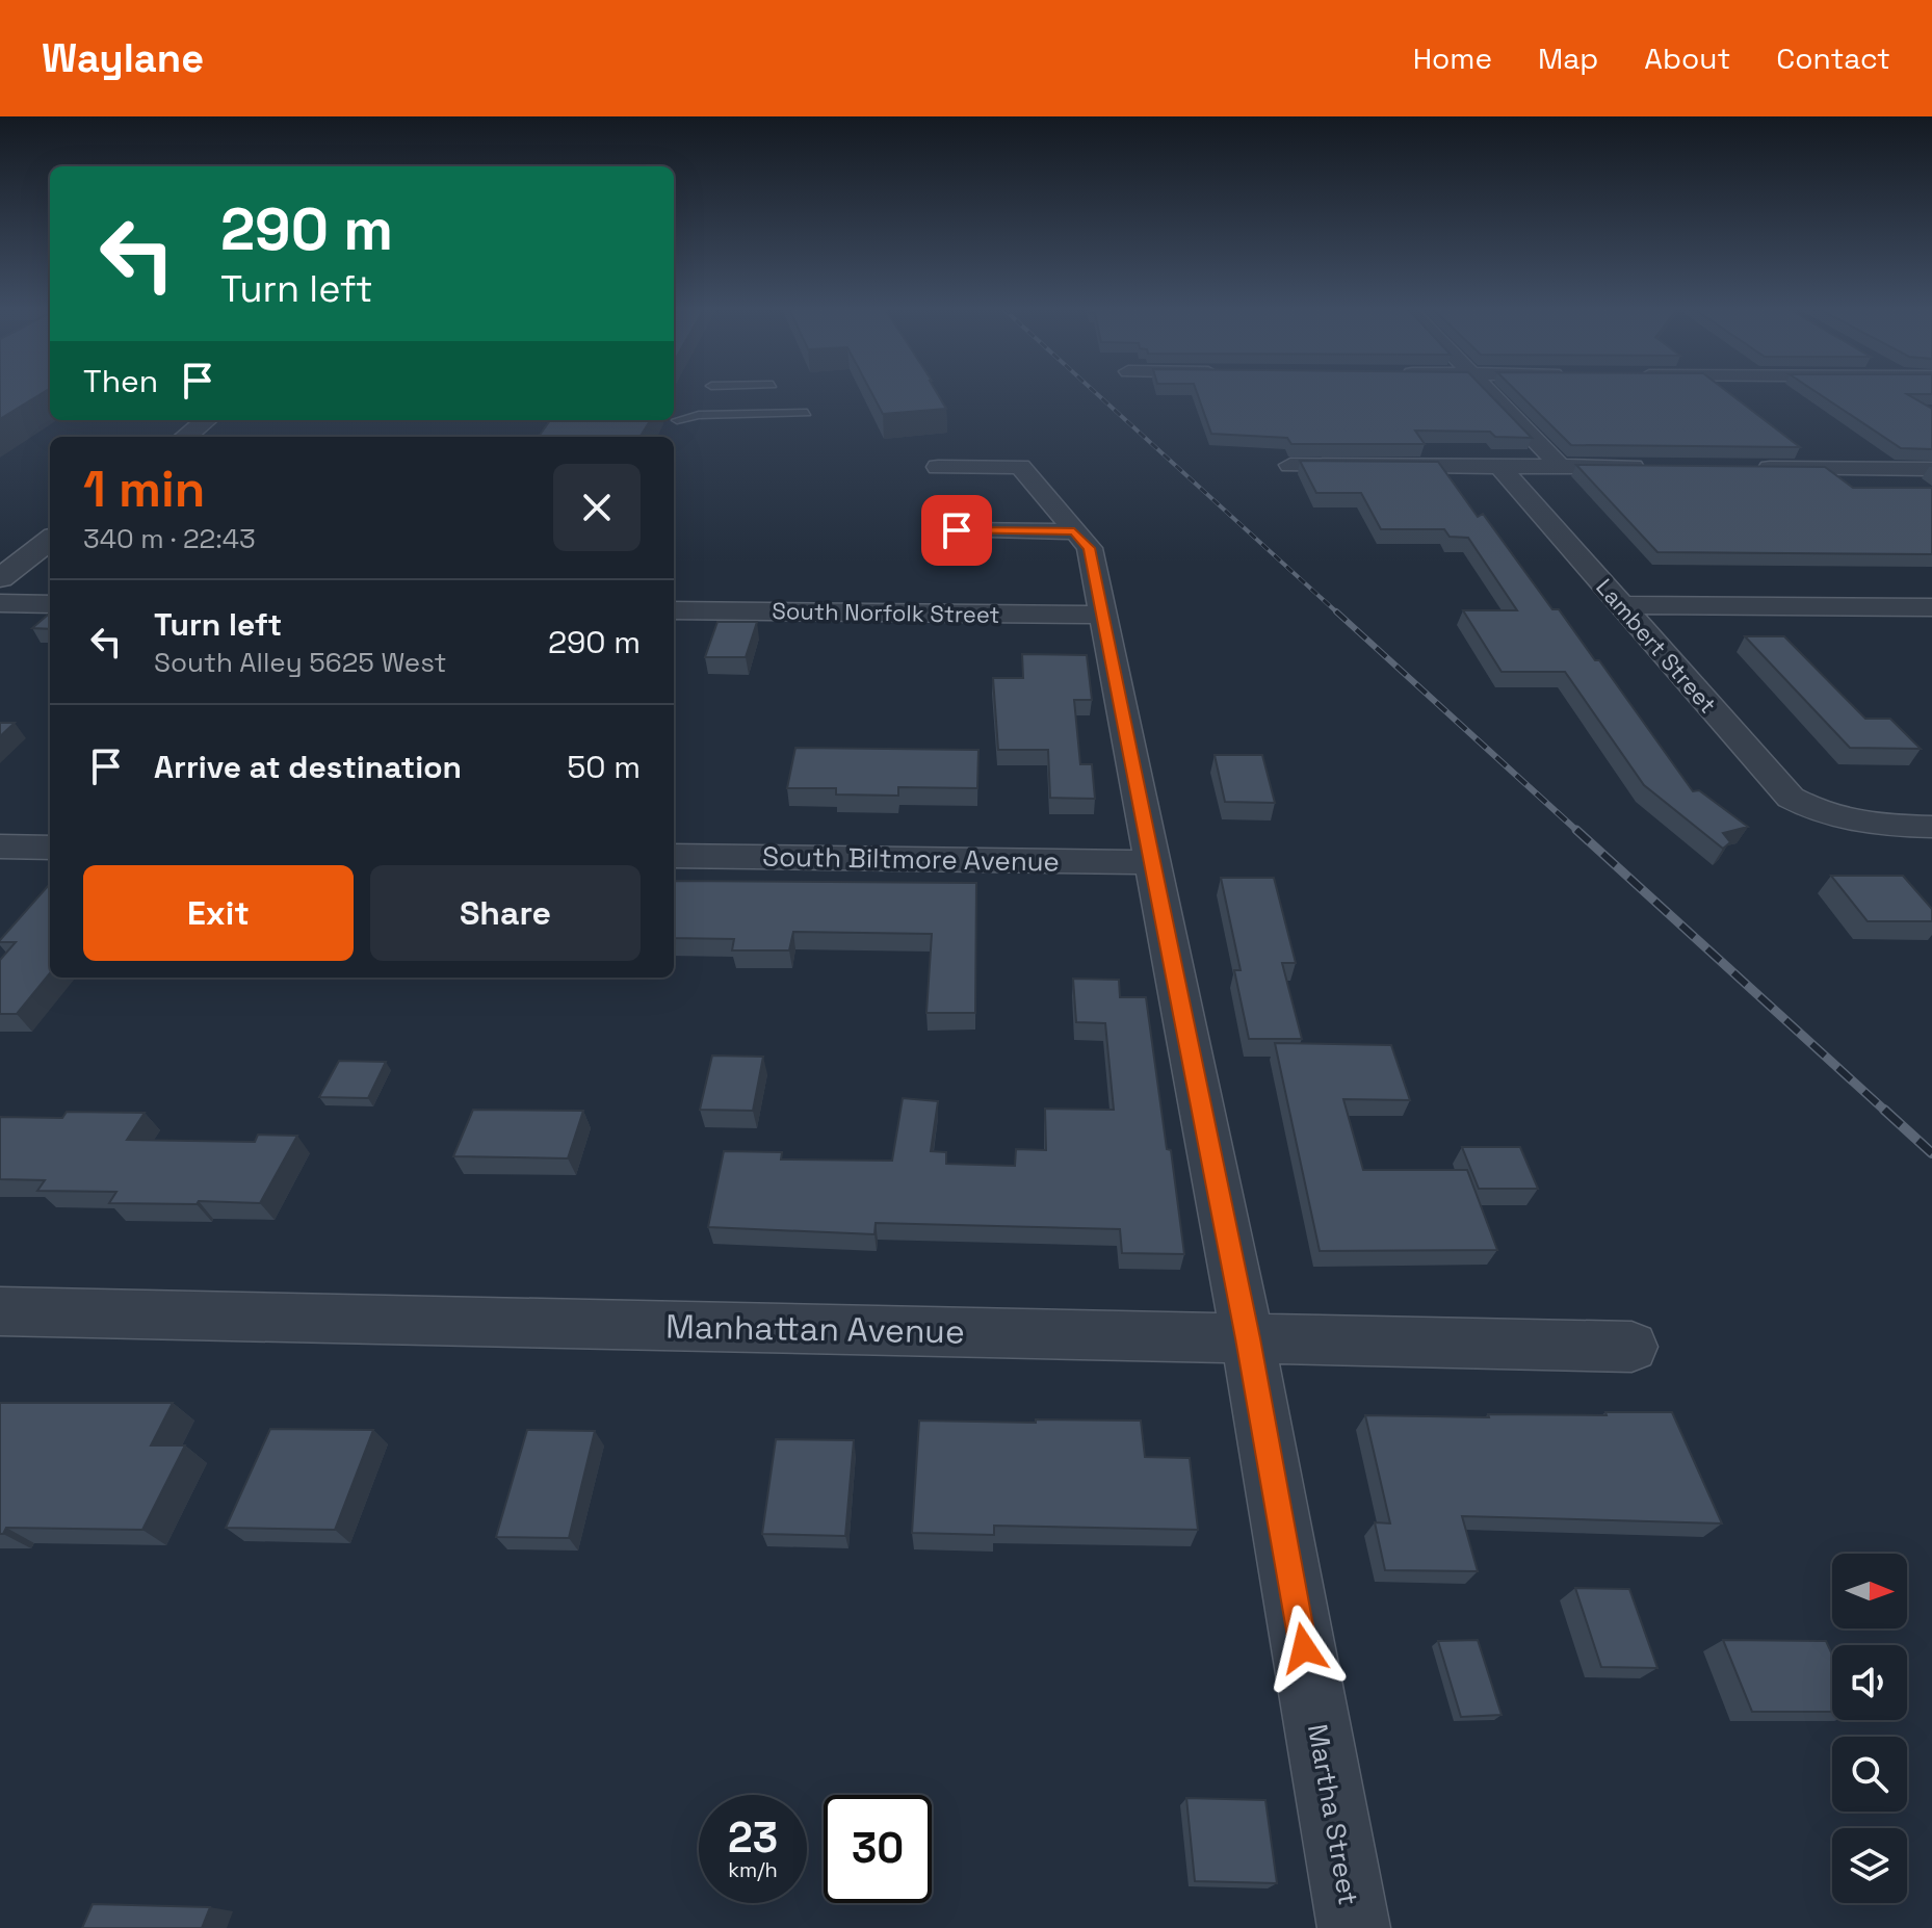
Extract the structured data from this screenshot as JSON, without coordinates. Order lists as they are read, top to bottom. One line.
{"streets":{"street":["South Norfolk Street","Lambert Street","South Biltmore Avenue","Manhattan Avenue","Martha Street"]},"crossings":[["South Norfolk Street","Martha Street"],["South Biltmore Avenue","Martha Street"],["Manhattan Avenue","Martha Street"]],"north":"right","page":{"header":"Waylane","nav":["Home","Map","About","Contact"],"turn":["290 m","Turn left"],"then":"Then","heading":["1 min","340 m · 22:43"],"list":[{"name":"Turn left","note":"South Alley 5625 West","value":"290 m"},{"name":"Arrive at destination","value":"50 m"}],"buttons":["Exit","Share"],"speed":"23 km/h","limit":"30"}}
